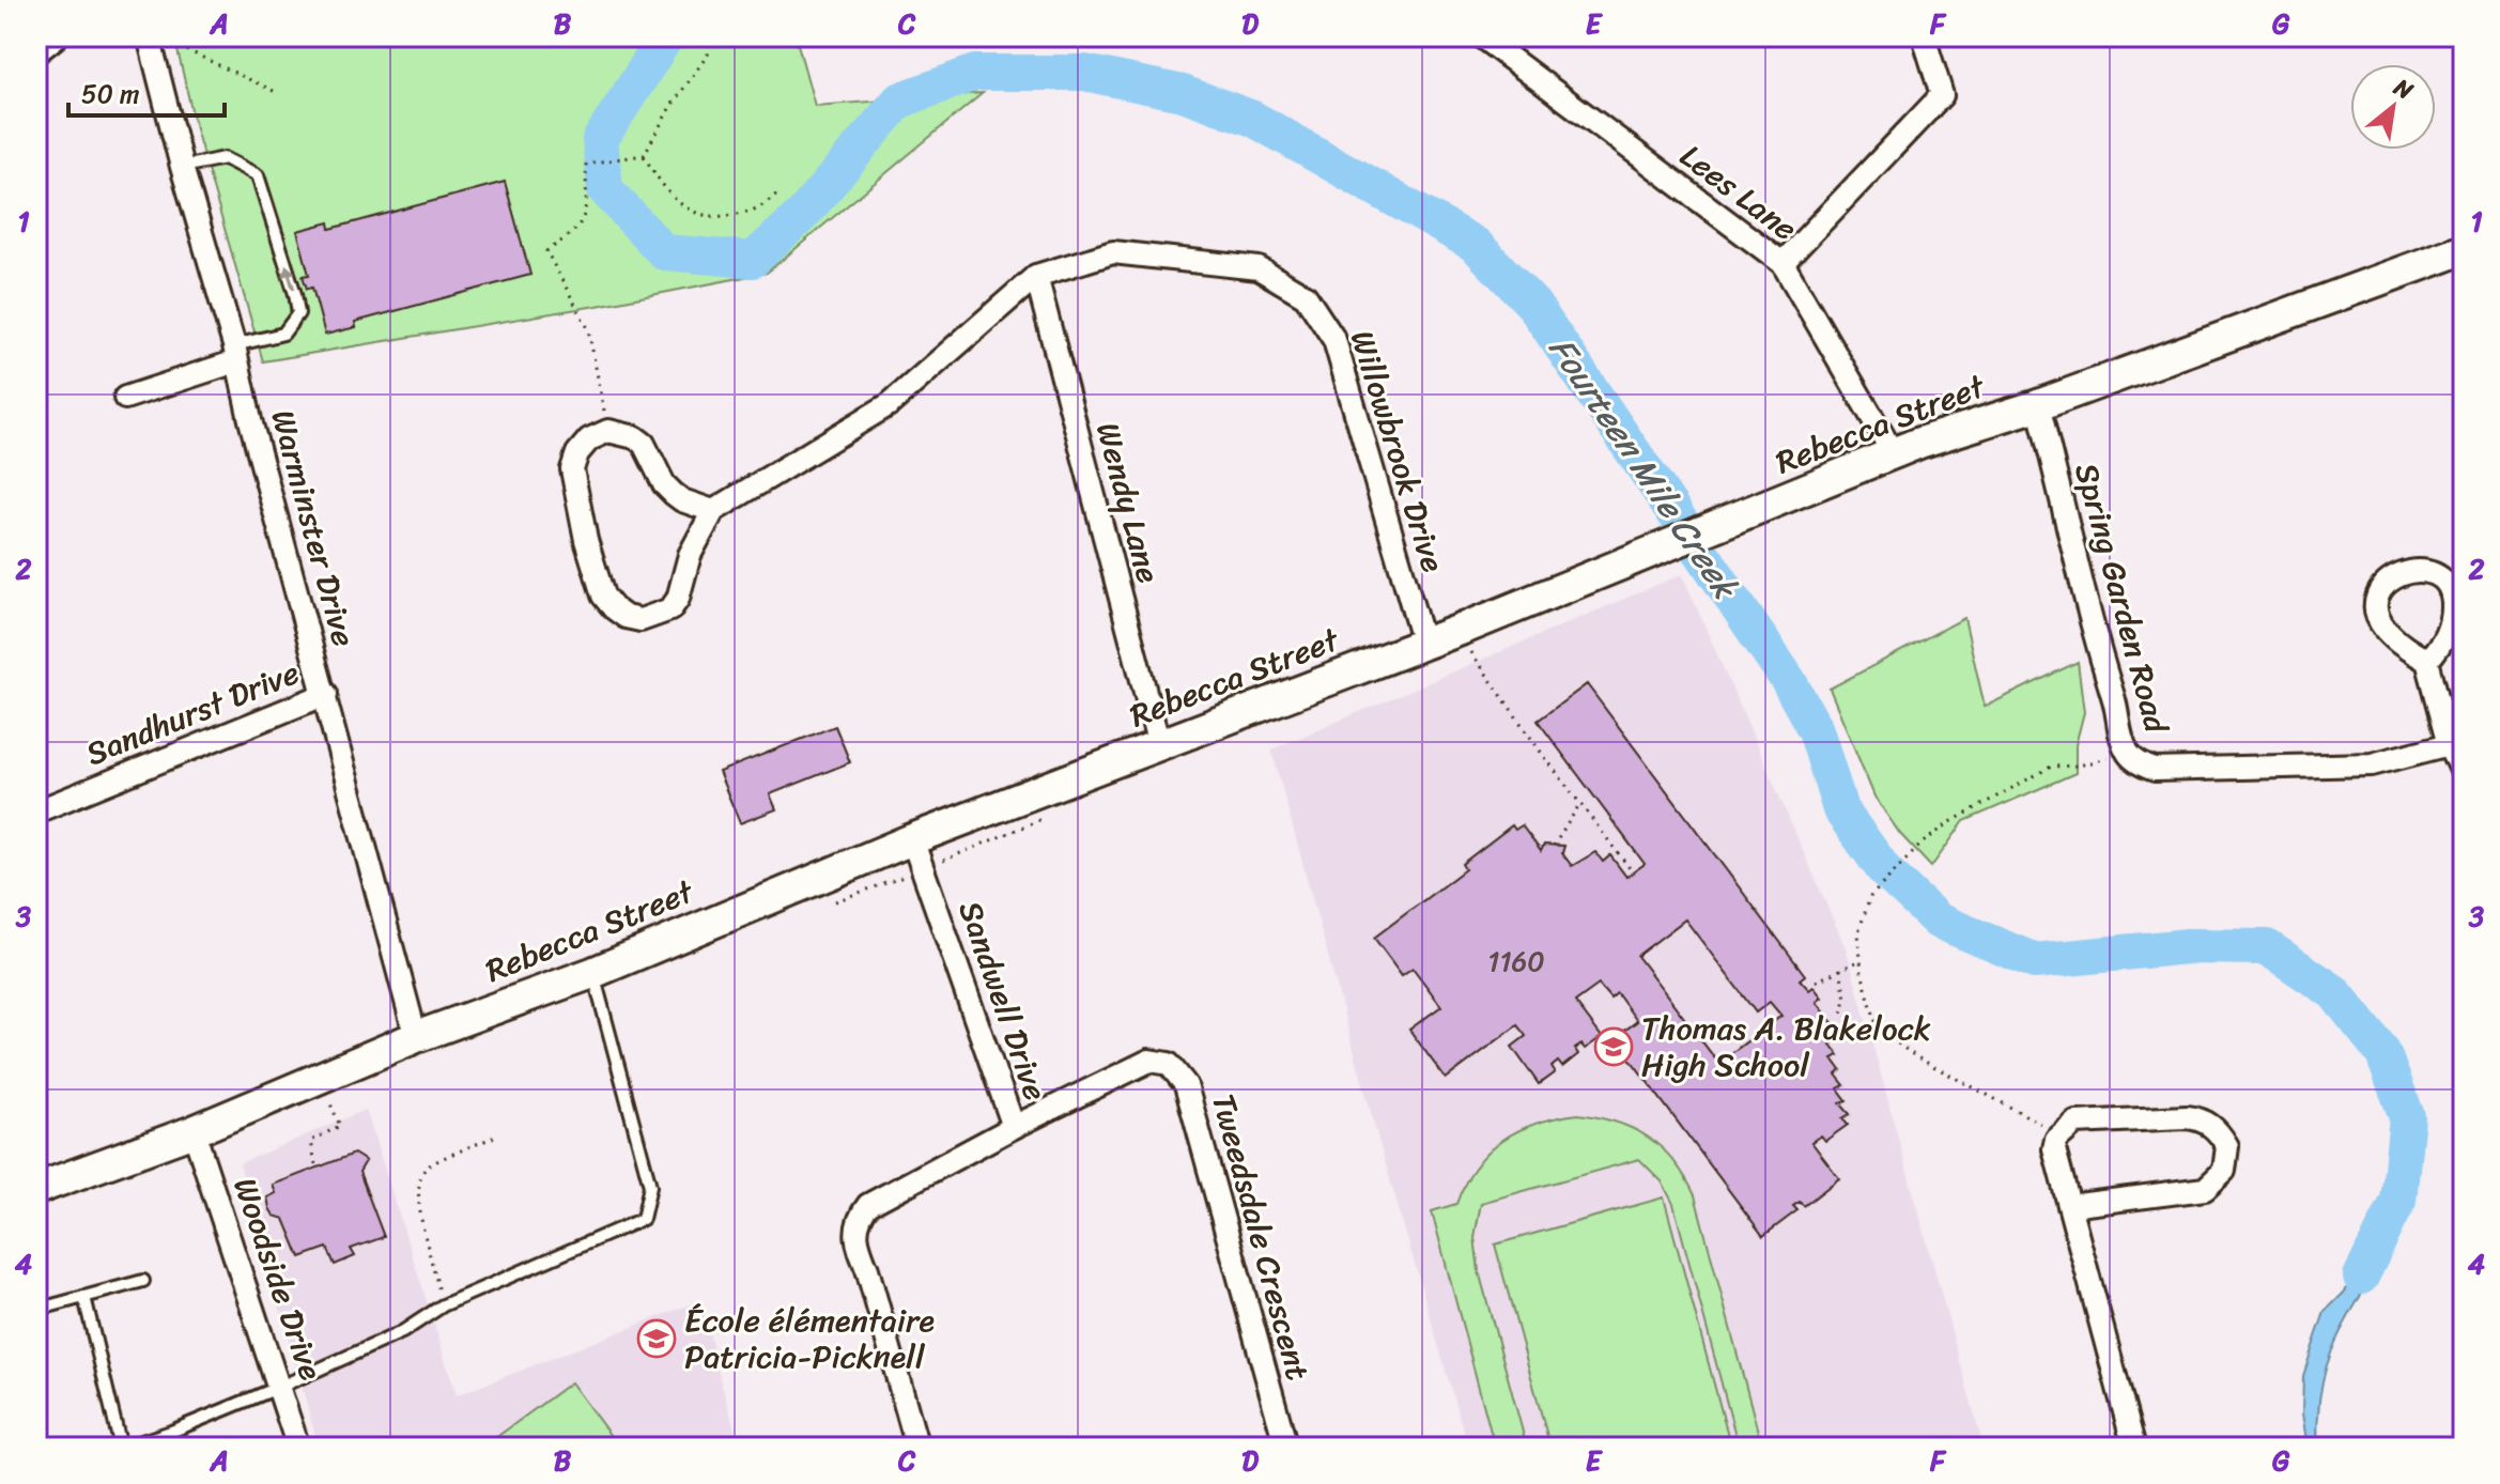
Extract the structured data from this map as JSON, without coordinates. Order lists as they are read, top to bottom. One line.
{"streets":{"main road":["Rebecca Street"],"street":["Lees Lane","Willowbrook Drive","Wendy Lane","Warminster Drive","Spring Garden Road","Sandhurst Drive","Sandwell Drive","Tweedsdale Crescent","Woodside Drive"]},"crossings":[["Lees Lane","Rebecca Street"],["Rebecca Street","Willowbrook Drive"],["Rebecca Street","Wendy Lane"],["Rebecca Street","Warminster Drive"],["Rebecca Street","Spring Garden Road"],["Rebecca Street","Sandwell Drive"],["Rebecca Street","Woodside Drive"],["Willowbrook Drive","Wendy Lane"],["Warminster Drive","Sandhurst Drive"],["Sandwell Drive","Tweedsdale Crescent"]],"water":["Fourteen Mile Creek"],"places":{"school or university":["Thomas A. Blakelock High School","École élémentaire Patricia-Picknell"]},"house_numbers":["1160"],"scale_bar":"50 m","north":"top right","grid":{"columns":["A","B","C","D","E","F","G"],"rows":["1","2","3","4"]}}
